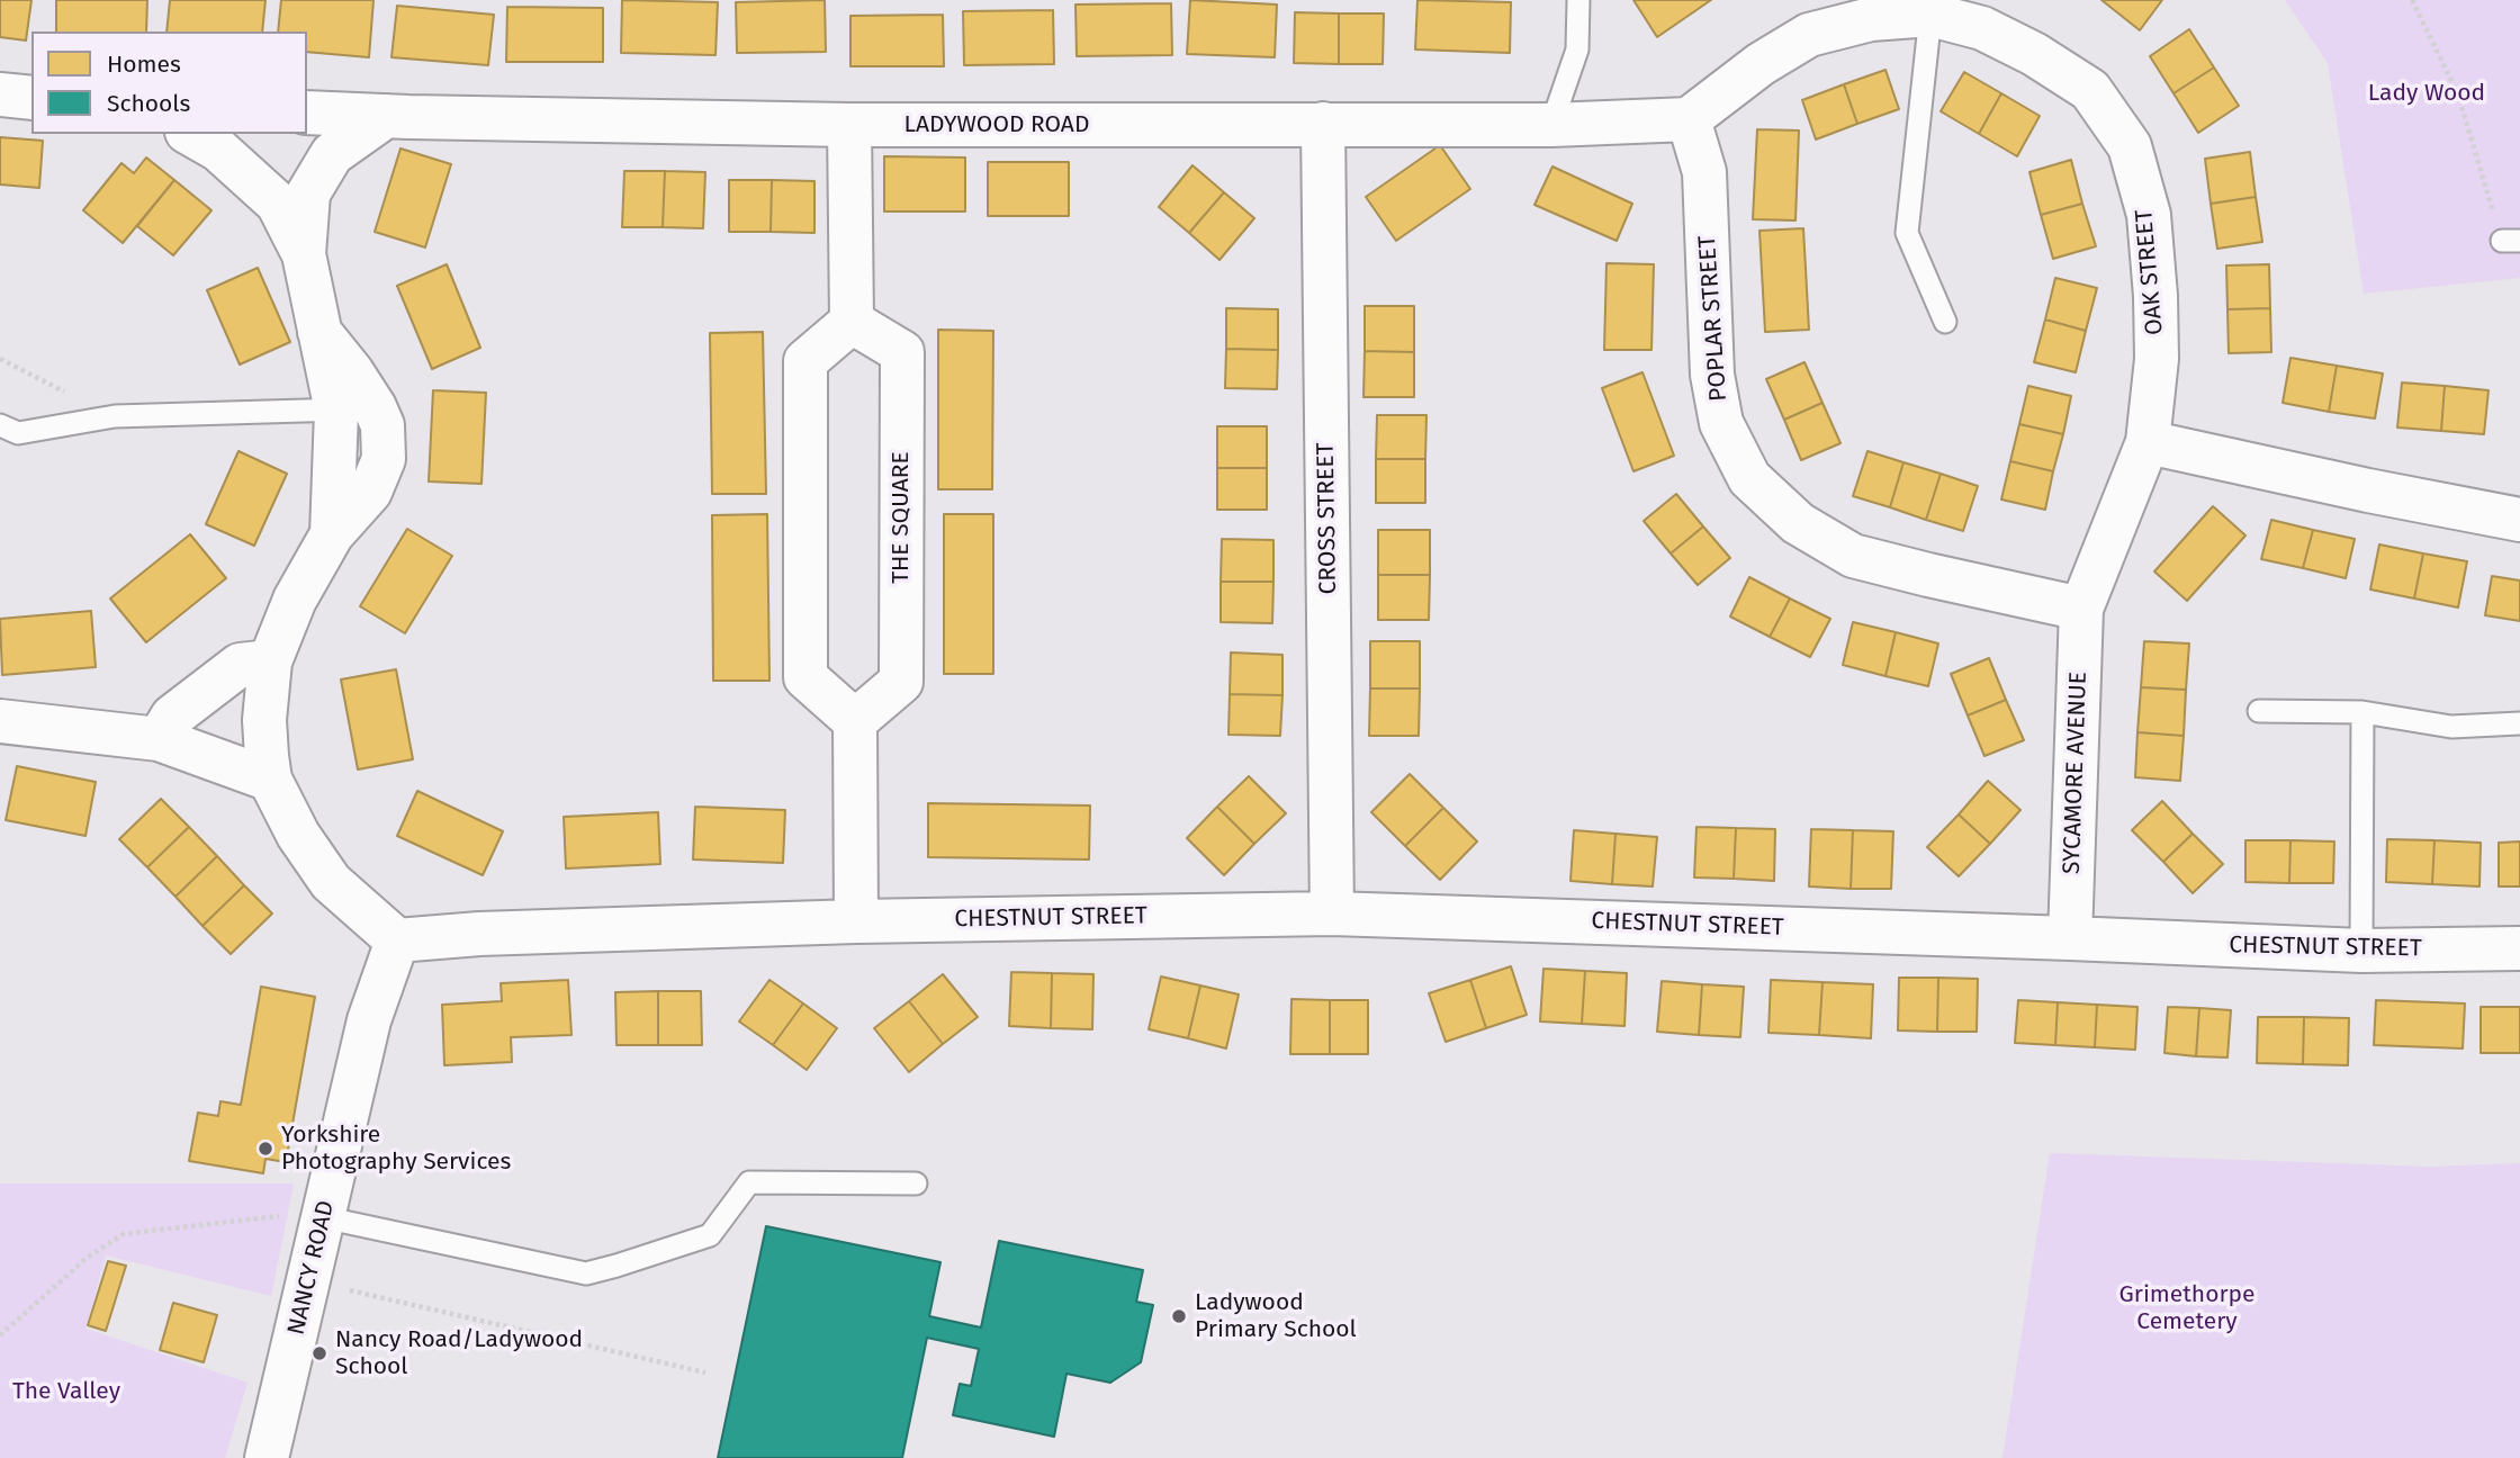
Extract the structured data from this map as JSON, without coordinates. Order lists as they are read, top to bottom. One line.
{"streets":{"street":["LADYWOOD ROAD","OAK STREET","POPLAR STREET","THE SQUARE","CROSS STREET","SYCAMORE AVENUE","CHESTNUT STREET","NANCY ROAD"]},"crossings":[["LADYWOOD ROAD","OAK STREET"],["LADYWOOD ROAD","POPLAR STREET"],["LADYWOOD ROAD","CROSS STREET"],["OAK STREET","POPLAR STREET"],["OAK STREET","SYCAMORE AVENUE"],["POPLAR STREET","SYCAMORE AVENUE"],["CROSS STREET","CHESTNUT STREET"],["SYCAMORE AVENUE","CHESTNUT STREET"]],"parks":["Lady Wood","Grimethorpe Cemetery","The Valley"],"places":["Yorkshire Photography Services","Ladywood Primary School","Nancy Road/Ladywood School"],"legend":["Homes","Schools"]}
